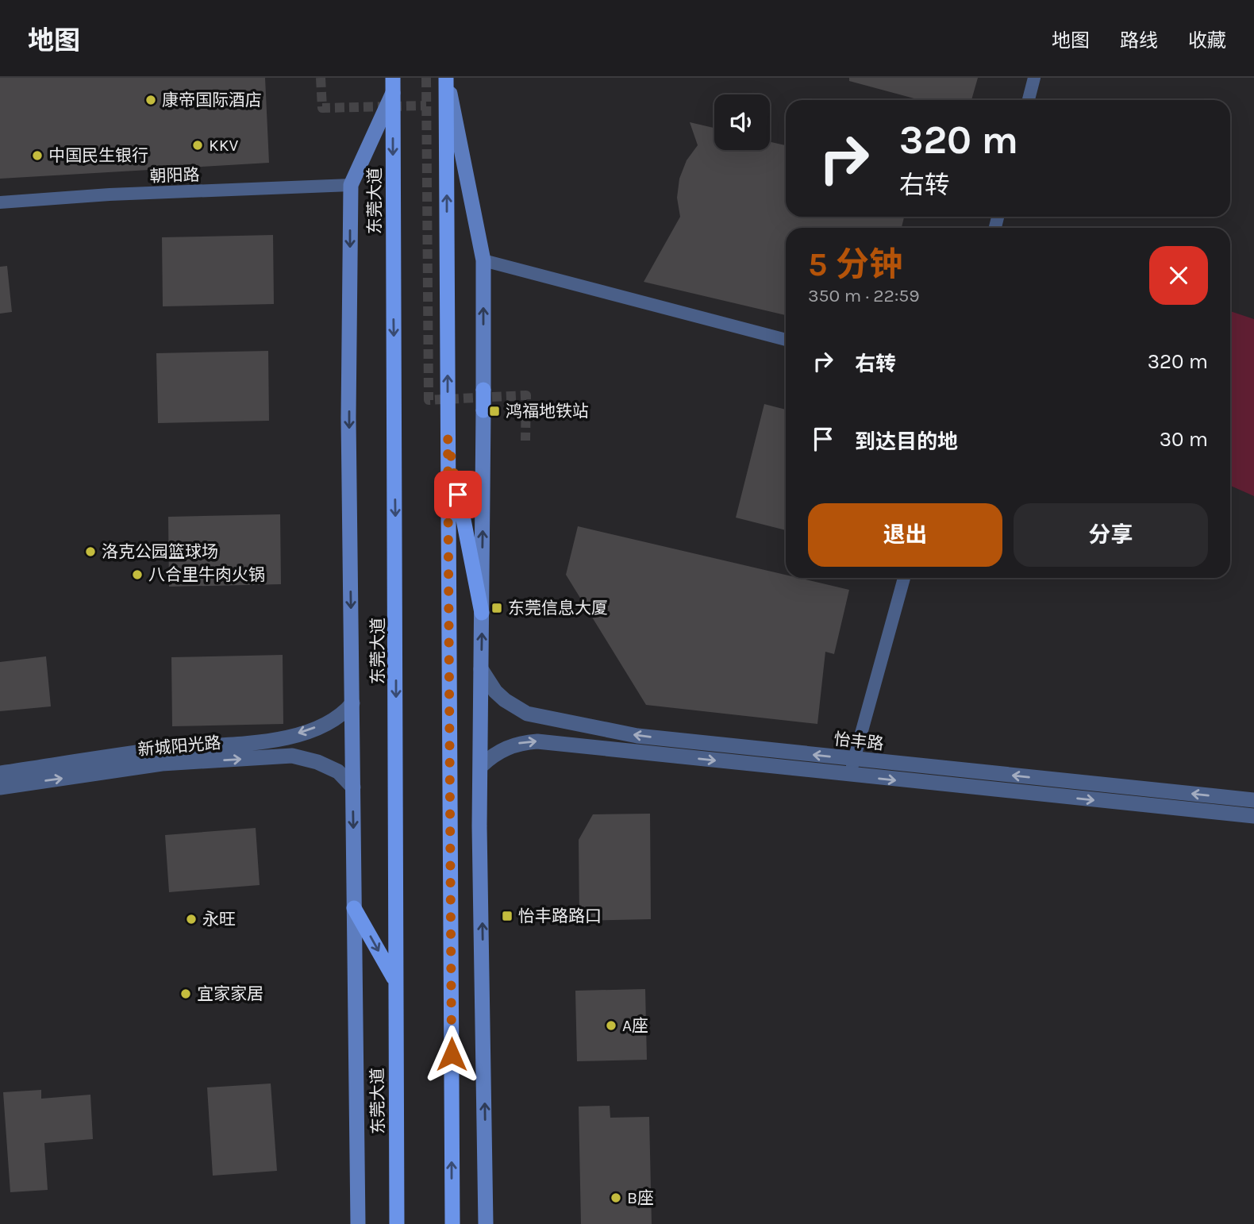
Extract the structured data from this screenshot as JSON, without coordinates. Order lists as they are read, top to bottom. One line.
{"streets":{"main road":["东莞大道"],"street":["朝阳路","怡丰路","新城阳光路"]},"places":{"other":["康帝国际酒店","KKV","中国民生银行","洛克公园篮球场","八合里牛肉火锅","永旺","宜家家居","A座","B座"],"transit":["鸿福地铁站","东莞信息大厦","怡丰路路口"]},"page":{"header":"地图","nav":["地图","路线","收藏"],"turn":["320 m","右转"],"heading":["5 分钟","350 m · 22:59"],"list":[{"name":"右转","value":"320 m"},{"name":"到达目的地","value":"30 m"}],"buttons":["退出","分享"]}}
